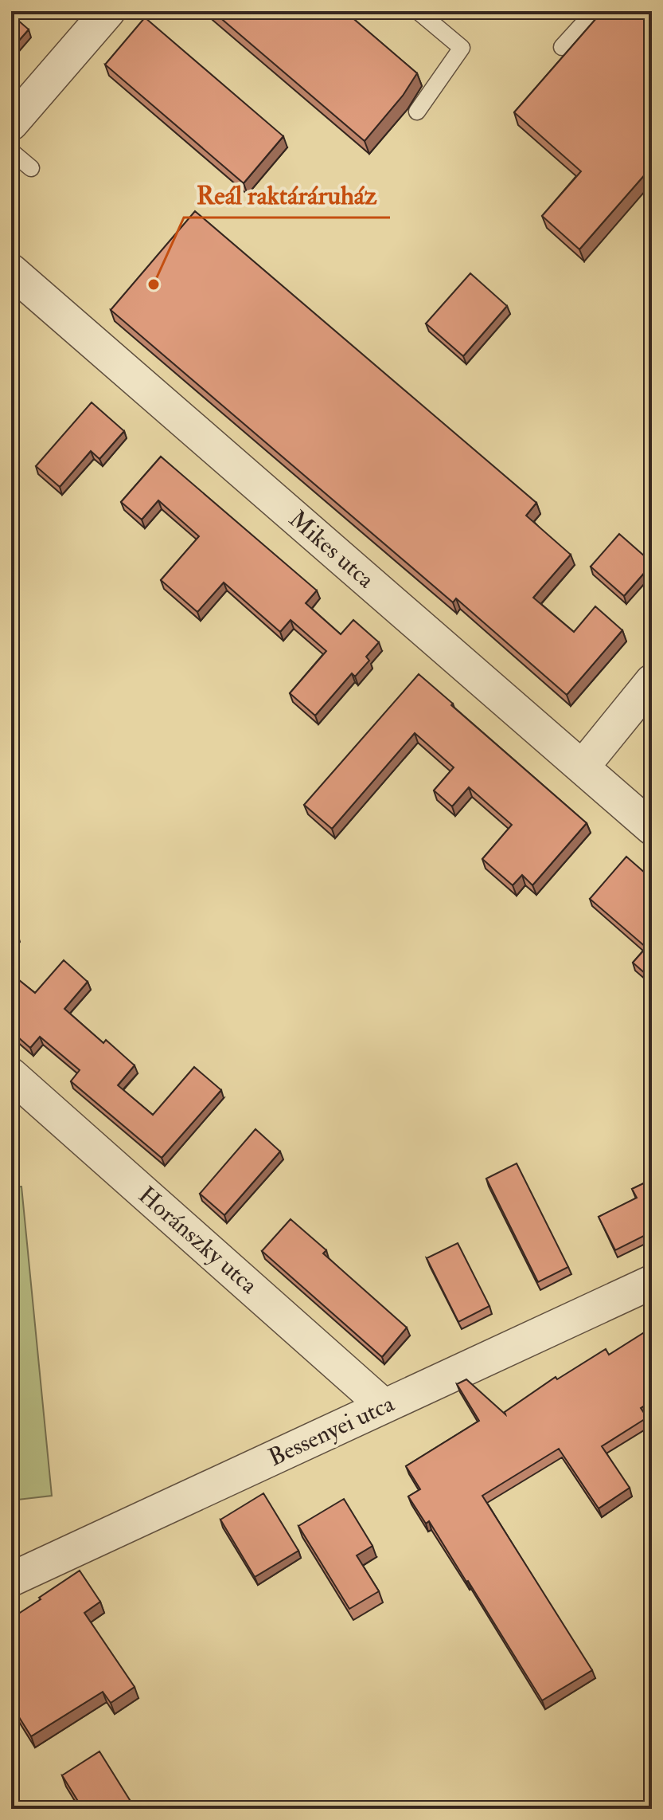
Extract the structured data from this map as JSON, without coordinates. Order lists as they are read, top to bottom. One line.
{"streets":{"street":["Mikes utca","Horánszky utca","Bessenyei utca"]},"crossings":[["Horánszky utca","Bessenyei utca"]],"places":["Reál raktáráruház"]}
